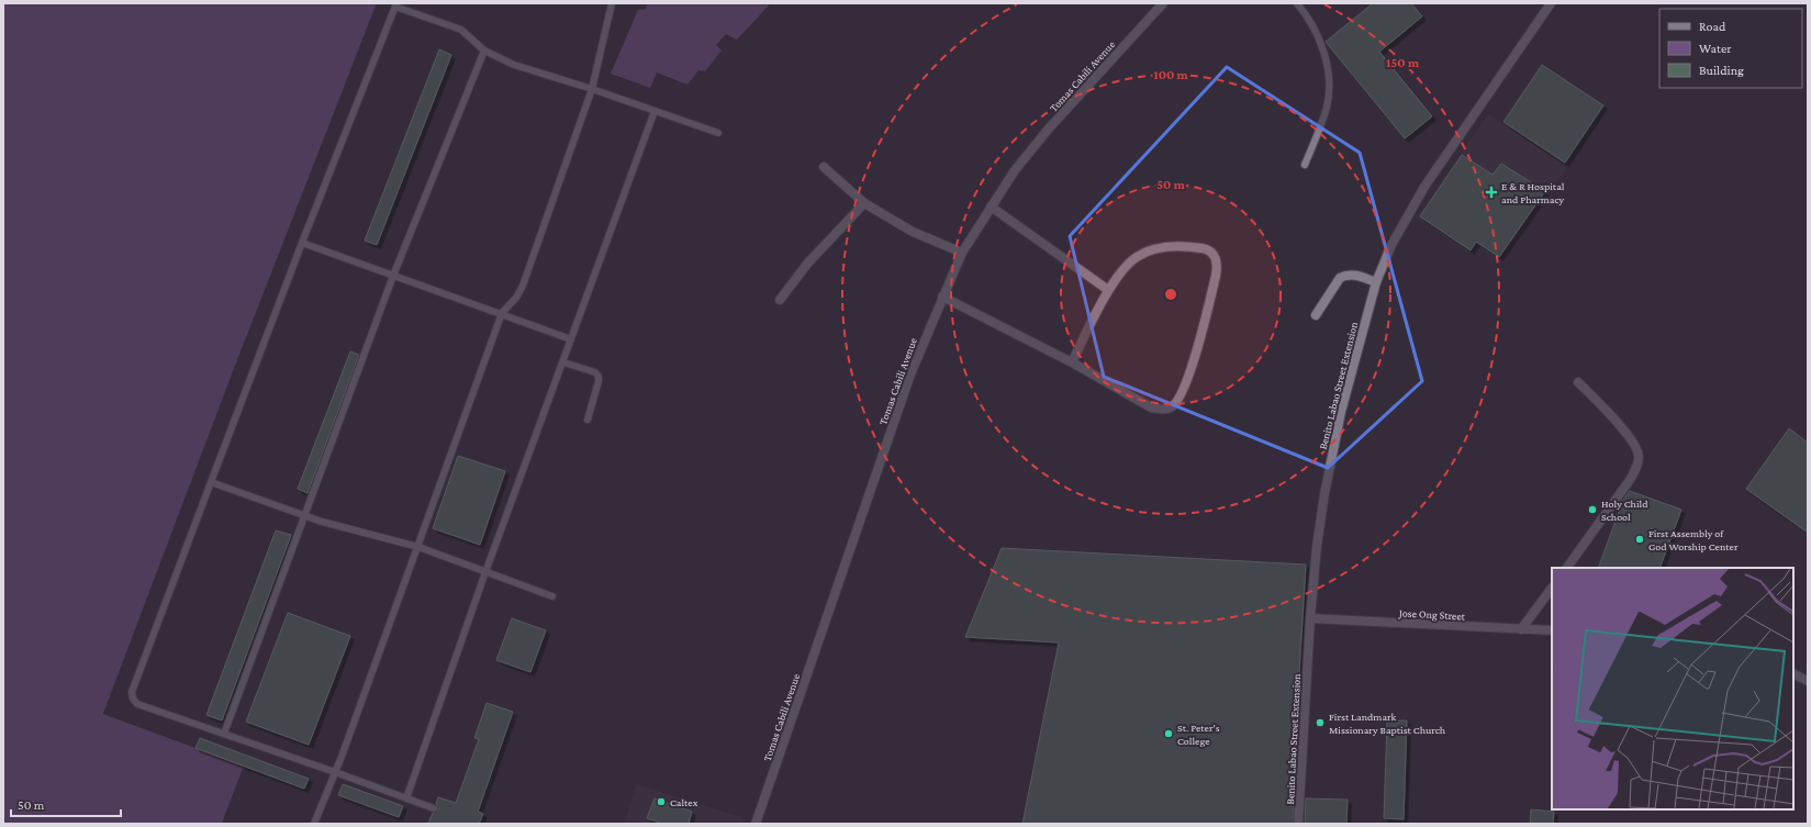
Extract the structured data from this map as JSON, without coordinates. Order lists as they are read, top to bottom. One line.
{"streets":{"street":["Tomas Cabili Avenue","Benito Labao Street Extension","Jose Ong Street"]},"crossings":[["Benito Labao Street Extension","Jose Ong Street"]],"places":{"health":["E & R Hospital and Pharmacy"],"other":["Holy Child School","First Assembly of God Worship Center","First Landmark Missionary Baptist Church","St. Peter's College","Caltex"]},"legend":["Road","Water","Building"],"scale_bar":"50 m","rings":["150 m","100 m","50 m"]}
